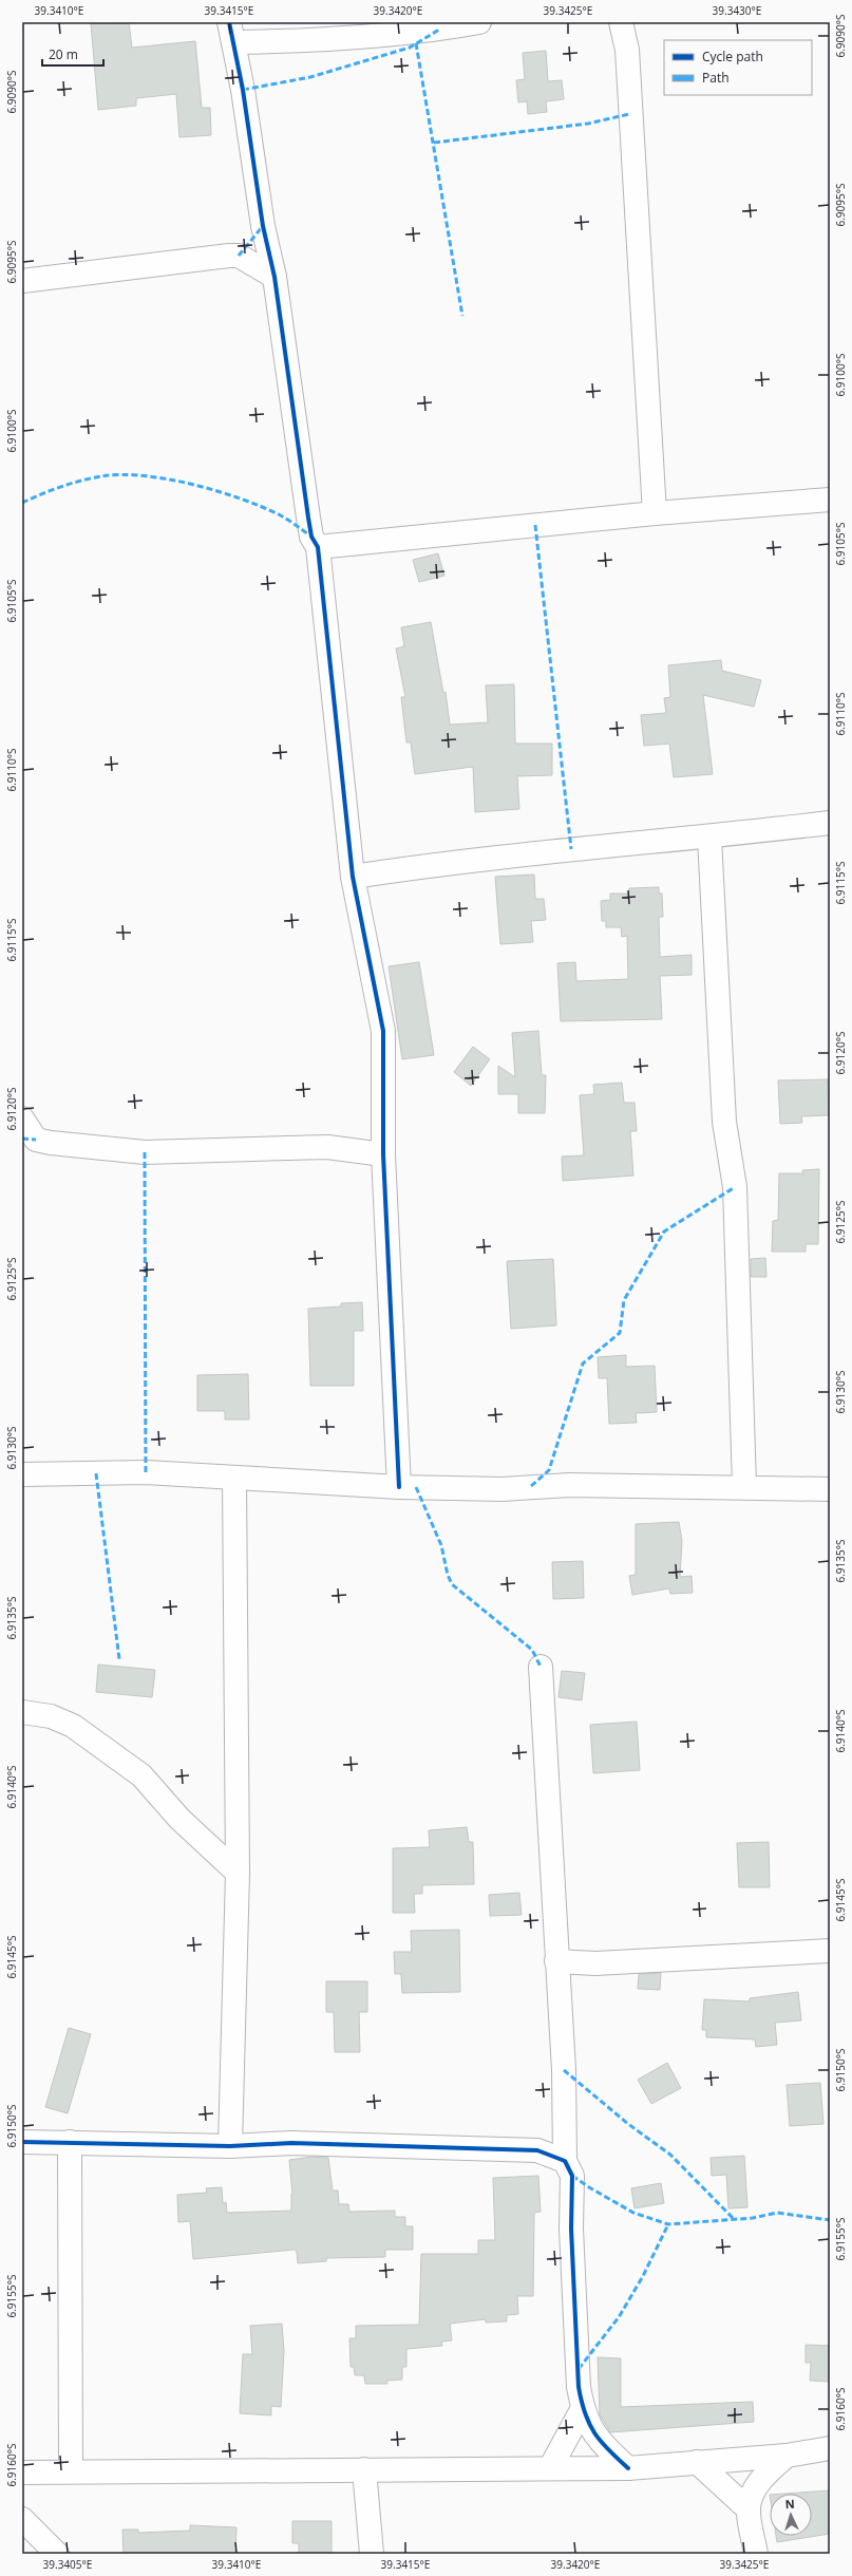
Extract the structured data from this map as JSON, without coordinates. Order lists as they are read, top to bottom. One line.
{"legend":["Cycle path","Path"],"scale_bar":"20 m","north":"top","coordinates":["39.3410°E","39.3415°E","39.3420°E","39.3425°E","39.3430°E","6.9090°S","6.9095°S","6.9100°S","6.9105°S","6.9110°S","6.9115°S","6.9120°S","6.9125°S","6.9130°S","6.9135°S","6.9140°S","6.9145°S","6.9150°S","6.9155°S","6.9160°S","39.3405°E"]}
